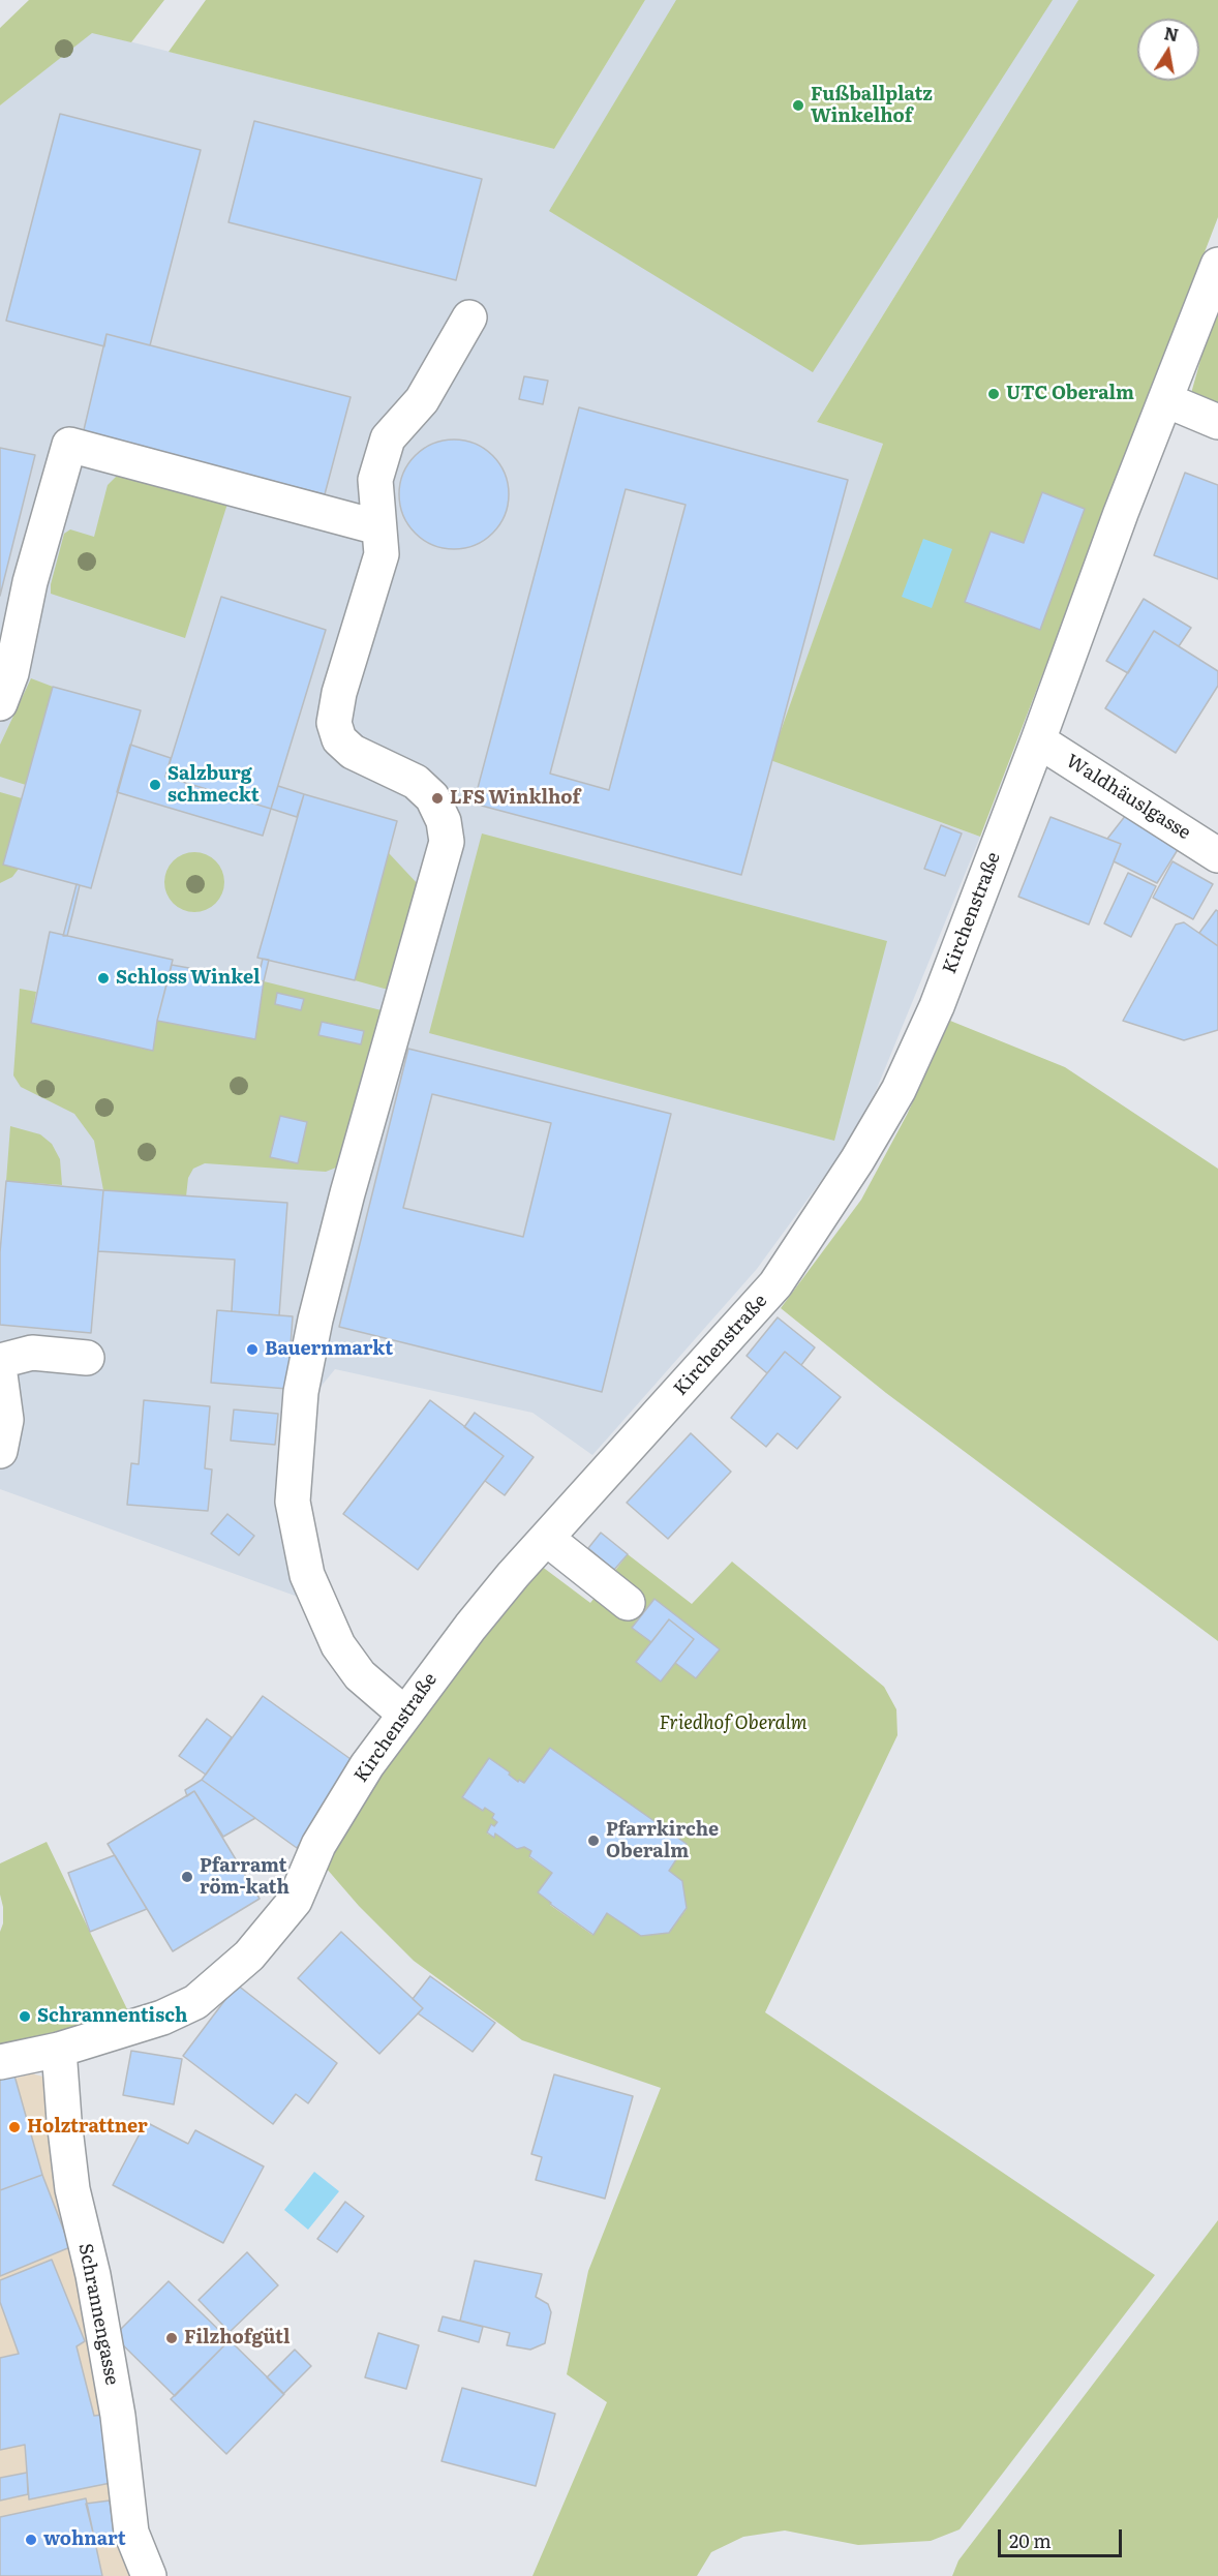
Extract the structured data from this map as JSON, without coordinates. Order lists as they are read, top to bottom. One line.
{"streets":{"street":["Waldhäuslgasse","Kirchenstraße","Schrannengasse"]},"crossings":[["Waldhäuslgasse","Kirchenstraße"],["Kirchenstraße","Schrannengasse"]],"parks":["Friedhof Oberalm"],"places":["Fußballplatz Winkelhof","UTC Oberalm","Salzburg schmeckt","LFS Winklhof","Schloss Winkel","Bauernmarkt","Pfarrkirche Oberalm","Pfarramt röm-kath","Schrannentisch","Holztrattner","Filzhofgütl","wohnart"],"scale_bar":"20 m","north":"top"}
